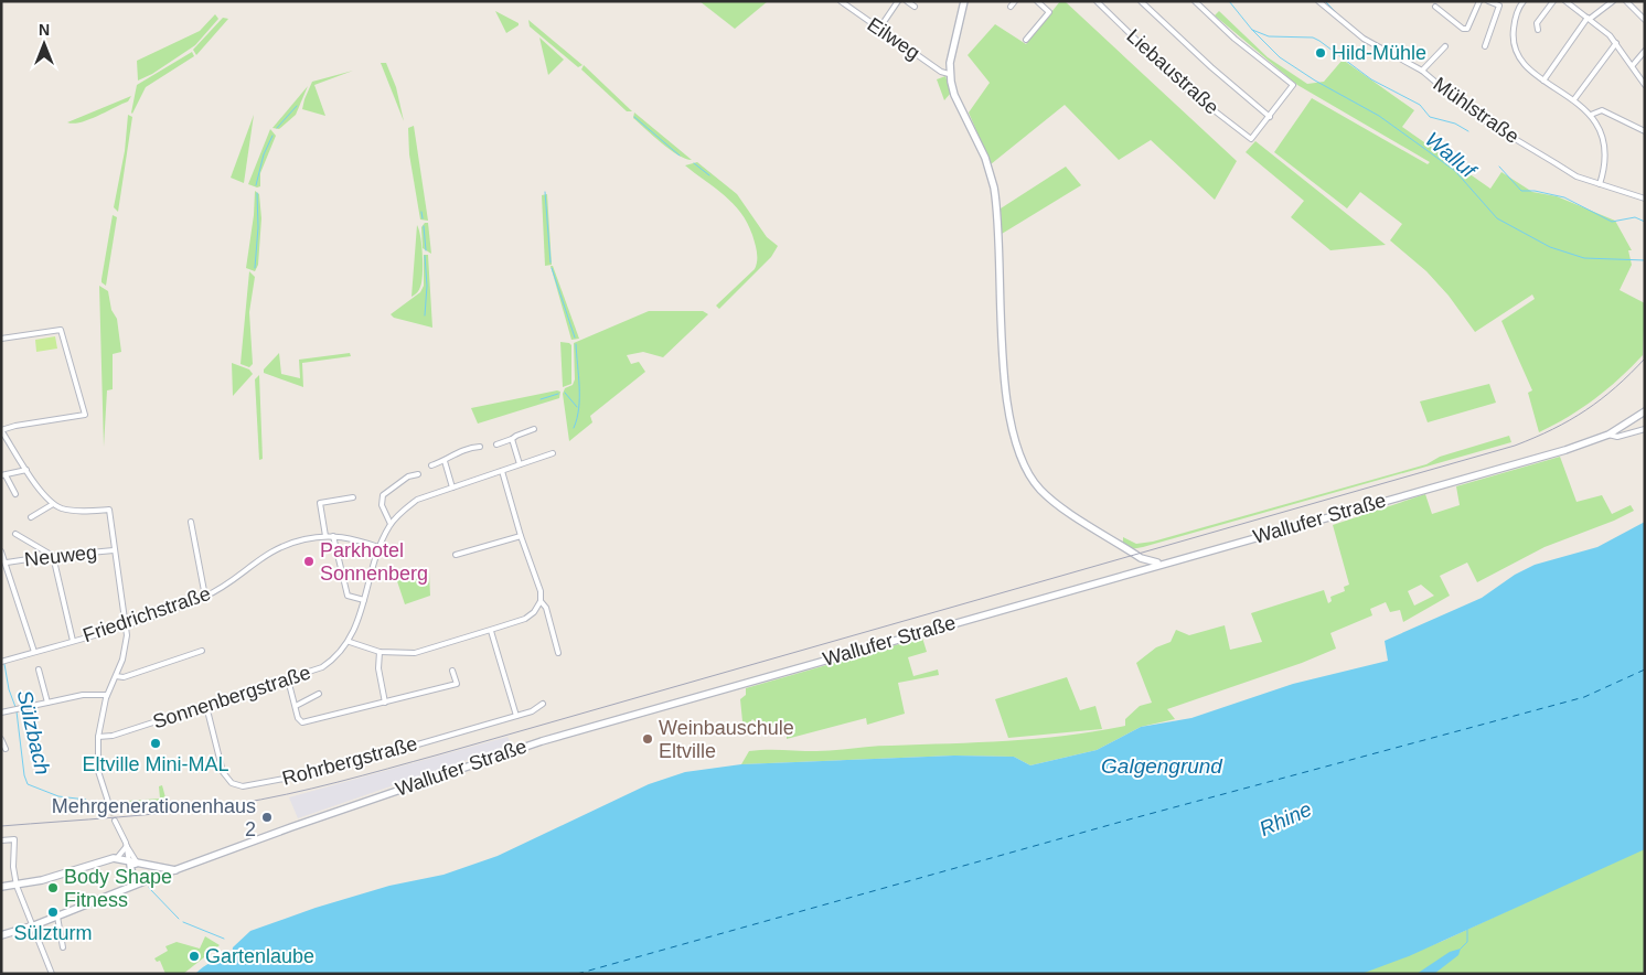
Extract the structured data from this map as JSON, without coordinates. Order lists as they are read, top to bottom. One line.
{"streets":{"street":["Eilweg","Liebaustraße","Mühlstraße","Wallufer Straße","Neuweg","Friedrichstraße","Sonnenbergstraße","Rohrbergstraße"]},"crossings":[["Friedrichstraße","Sonnenbergstraße"],["Sonnenbergstraße","Rohrbergstraße"]],"water":["Walluf","Sülzbach","Galgengrund","Rhine"],"places":["Hild-Mühle","Parkhotel Sonnenberg","Weinbauschule Eltville","Eltville Mini-MAL","Mehrgenerationenhaus 2","Body Shape Fitness","Sülzturm","Gartenlaube"],"north":"top"}
